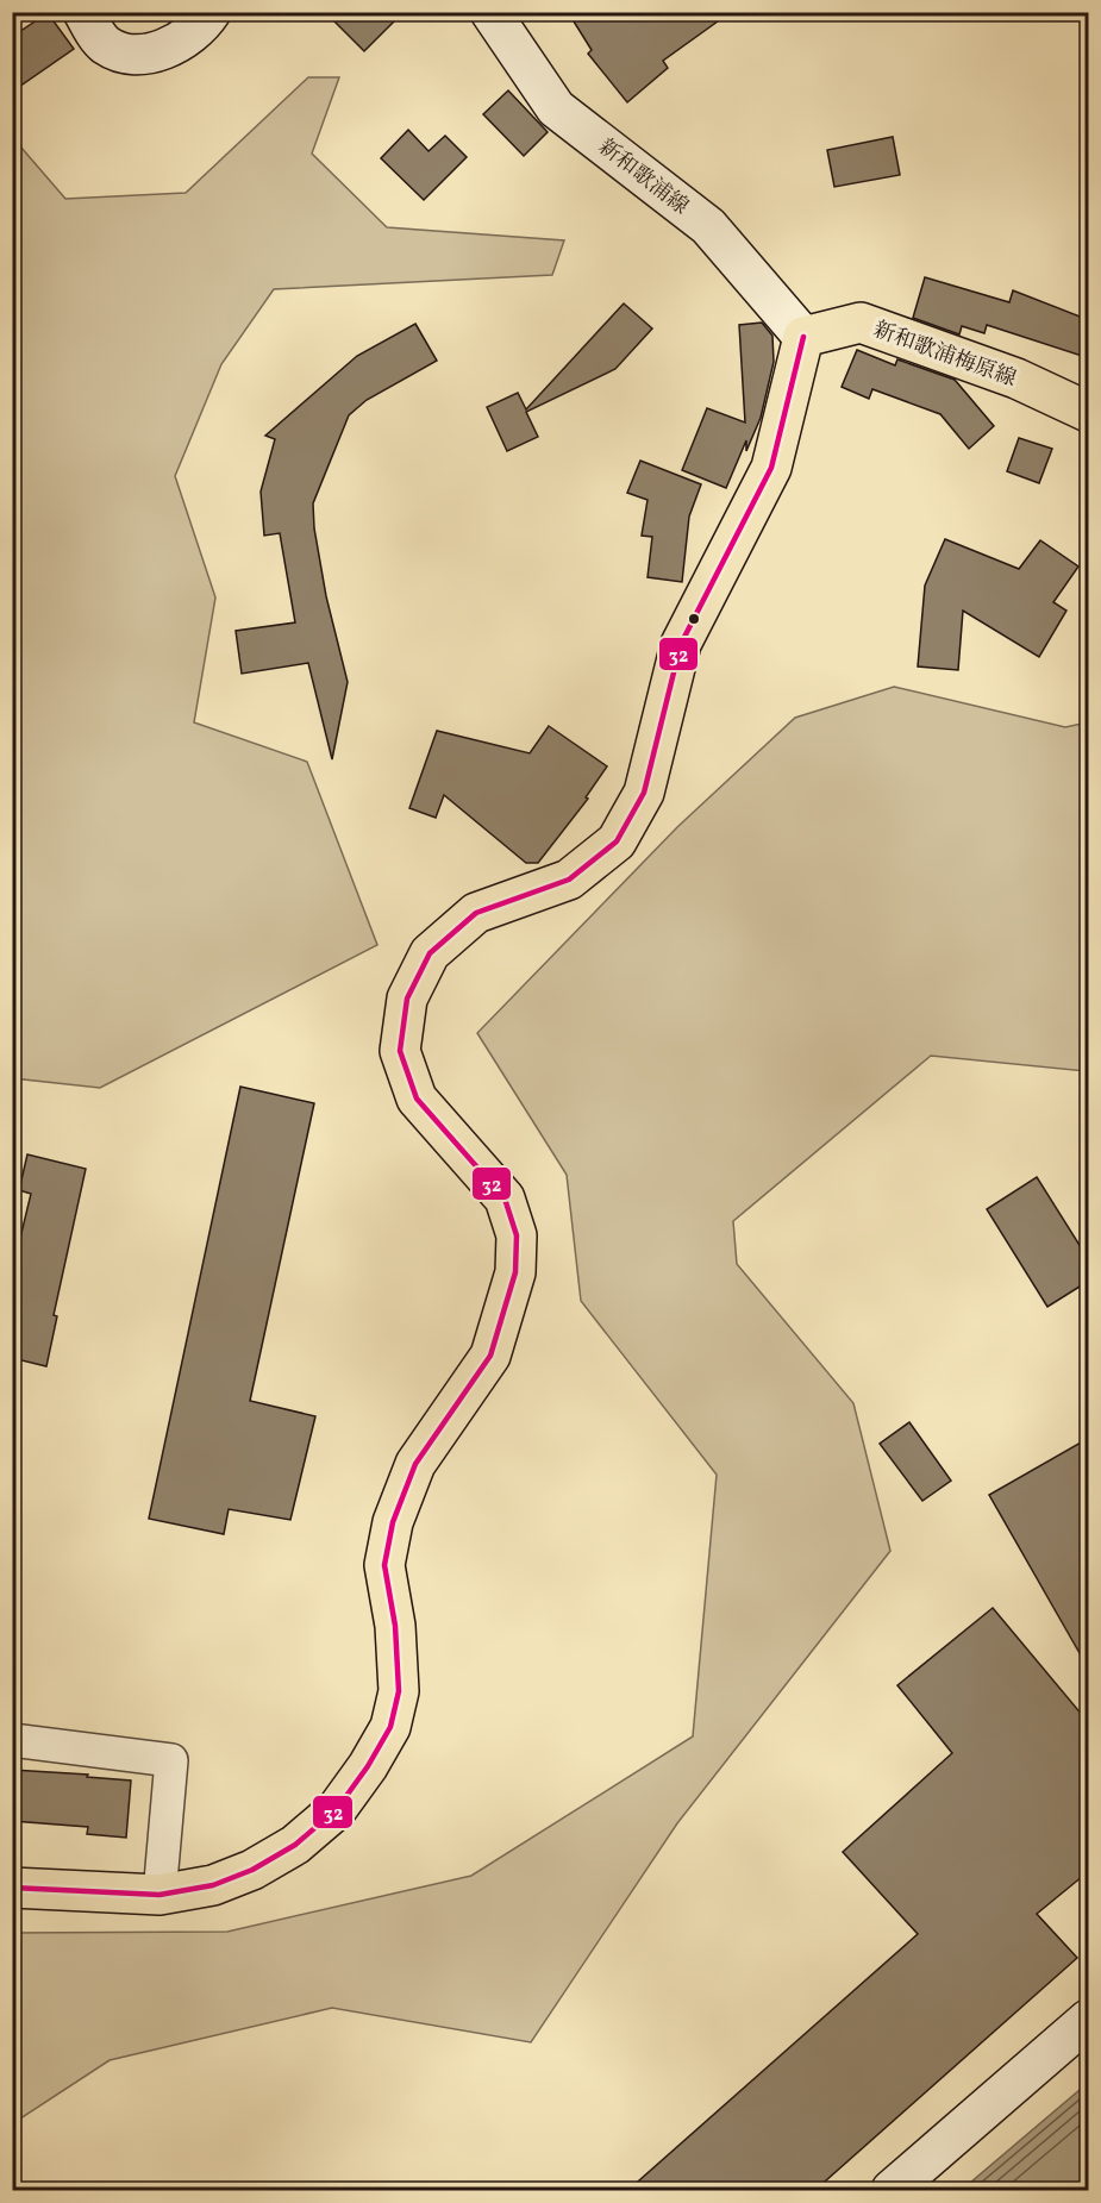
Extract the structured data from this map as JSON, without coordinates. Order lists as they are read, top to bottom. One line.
{"streets":{"main road":["新和歌浦線","新和歌浦梅原線"]},"crossings":[["新和歌浦線","新和歌浦梅原線"]],"lines":["transit line 32"]}
